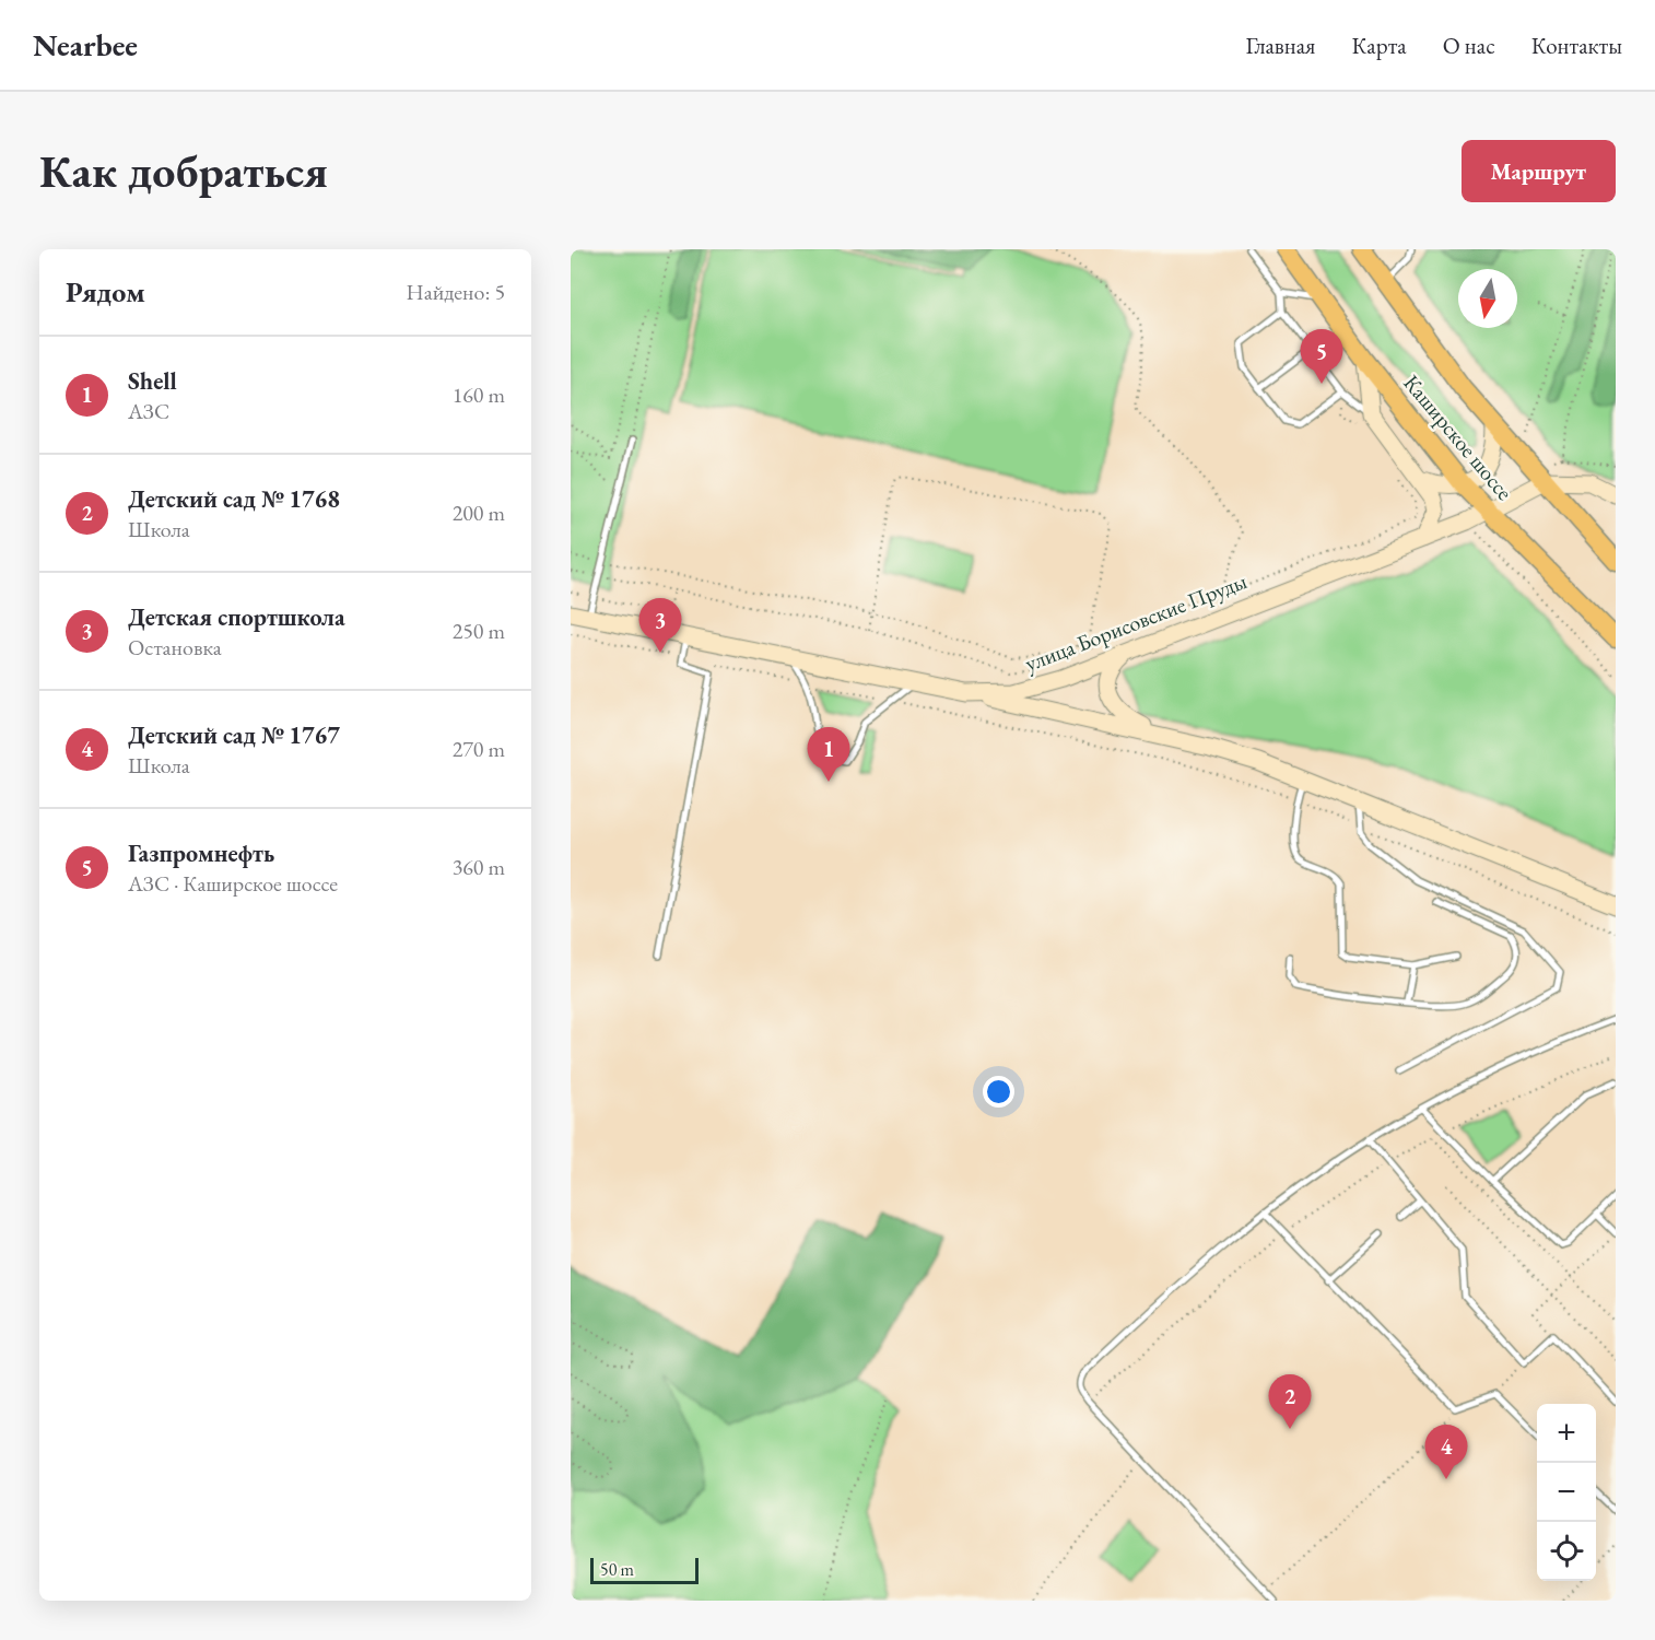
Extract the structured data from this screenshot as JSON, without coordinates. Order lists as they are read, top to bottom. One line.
{"streets":{"main road":["Каширское шоссе","улица Борисовские Пруды"]},"crossings":[["Каширское шоссе","улица Борисовские Пруды"]],"scale_bar":"50 m","north":"bottom","page":{"header":"Nearbee","nav":["Главная","Карта","О нас","Контакты"],"buttons":"Маршрут","title":"Как добраться","heading":["Рядом","Найдено: 5"],"pins":["5","3","1","2","4"],"list":[{"mark":"1","name":"Shell","note":"АЗС","value":"160 m"},{"mark":"2","name":"Детский сад № 1768","note":"Школа","value":"200 m"},{"mark":"3","name":"Детская спортшкола","note":"Остановка","value":"250 m"},{"mark":"4","name":"Детский сад № 1767","note":"Школа","value":"270 m"},{"mark":"5","name":"Газпромнефть","note":"АЗС · Каширское шоссе","value":"360 m"}],"map_buttons":["+","−"],"scale":"50 m"}}
